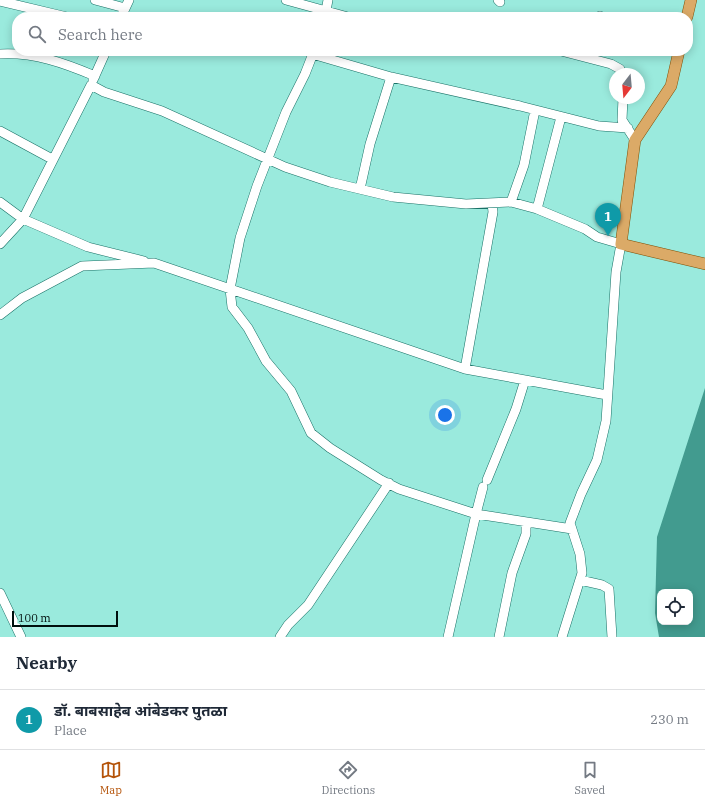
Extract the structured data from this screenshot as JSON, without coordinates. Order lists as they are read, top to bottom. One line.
{"scale_bar":"100 m","north":"bottom","page":{"search":"Search here","pins":"1","scale":"100 m","heading":"Nearby","list":[{"mark":"1","name":"डॉ. बाबसाहेब आंबेडकर पुतळा","note":"Place","value":"230 m"}],"nav":["Map","Directions","Saved"]}}
